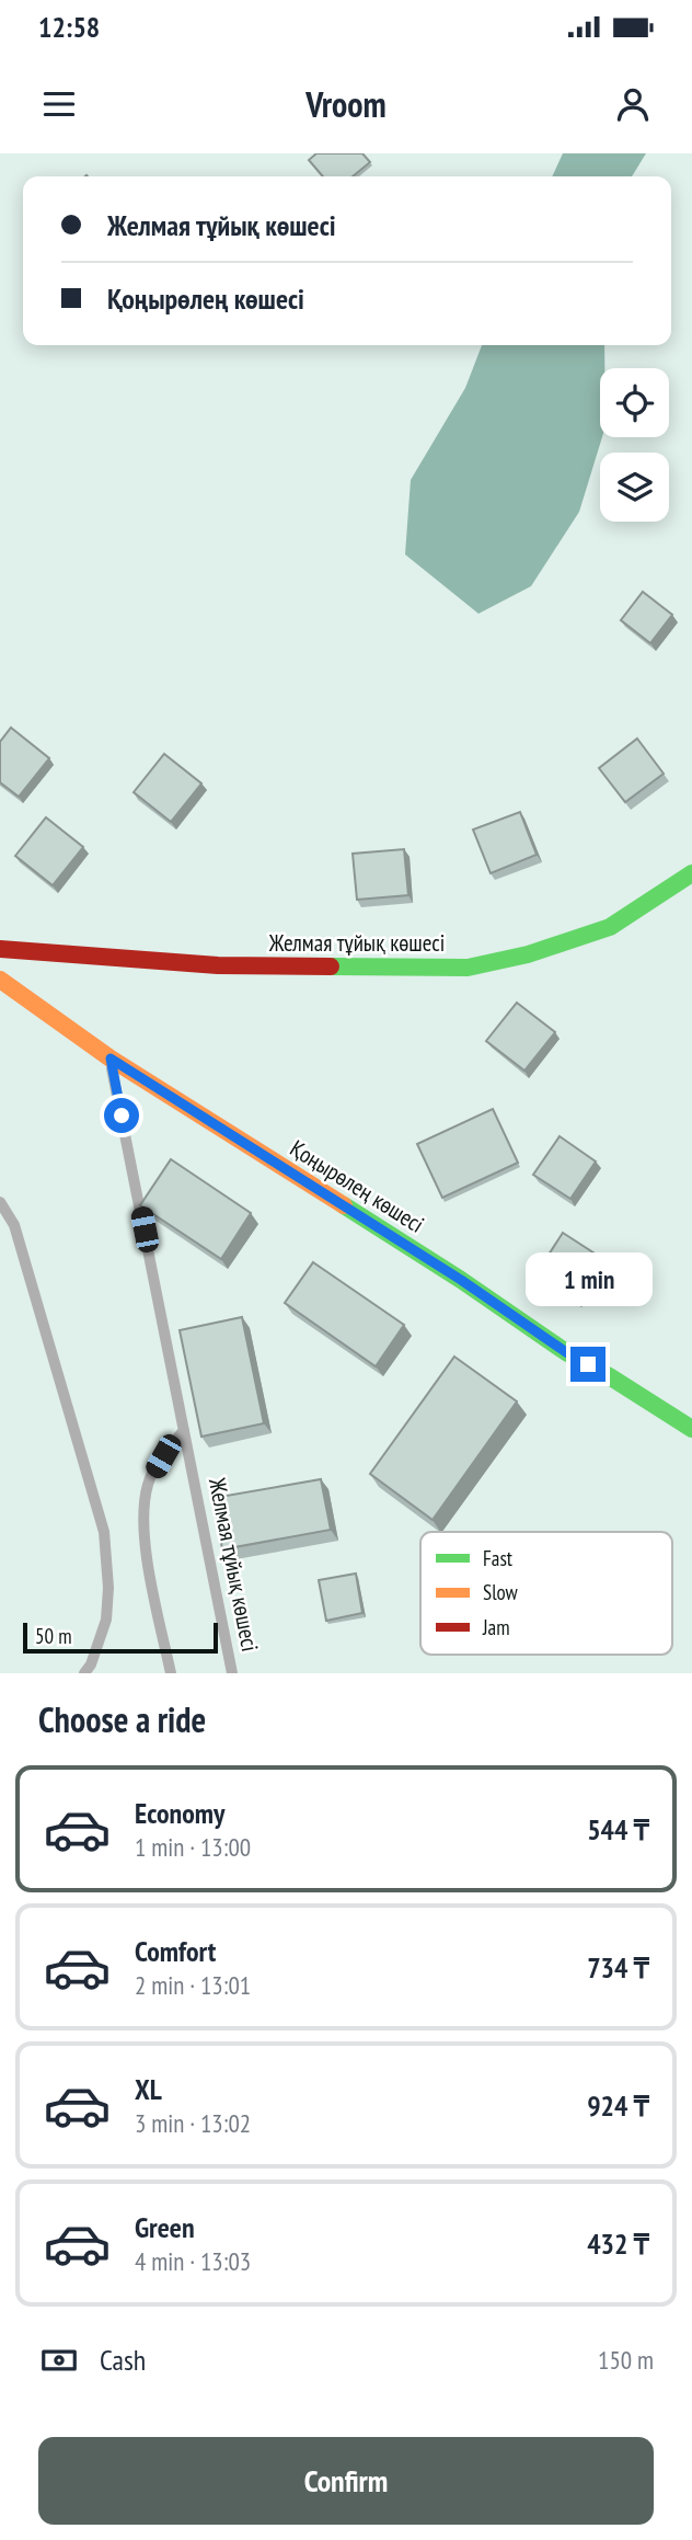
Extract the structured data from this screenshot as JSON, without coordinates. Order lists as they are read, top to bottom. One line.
{"streets":{"street":["Желмая тұйық көшесі","Қоңырөлең көшесі"]},"crossings":[["Желмая тұйық көшесі","Қоңырөлең көшесі"]],"legend":["Fast","Slow","Jam"],"scale_bar":"50 m","page":{"status":"12:58","header":"Vroom","banner":["Желмая тұйық көшесі","Қоңырөлең көшесі"],"bubble":"1 min","scale":"50 m","heading":"Choose a ride","list":[{"name":"Economy","note":"1 min · 13:00","value":"544 ₸"},{"name":"Comfort","note":"2 min · 13:01","value":"734 ₸"},{"name":"XL","note":"3 min · 13:02","value":"924 ₸"},{"name":"Green","note":"4 min · 13:03","value":"432 ₸"}],"pay":["Cash","150 m"],"buttons":"Confirm"}}
